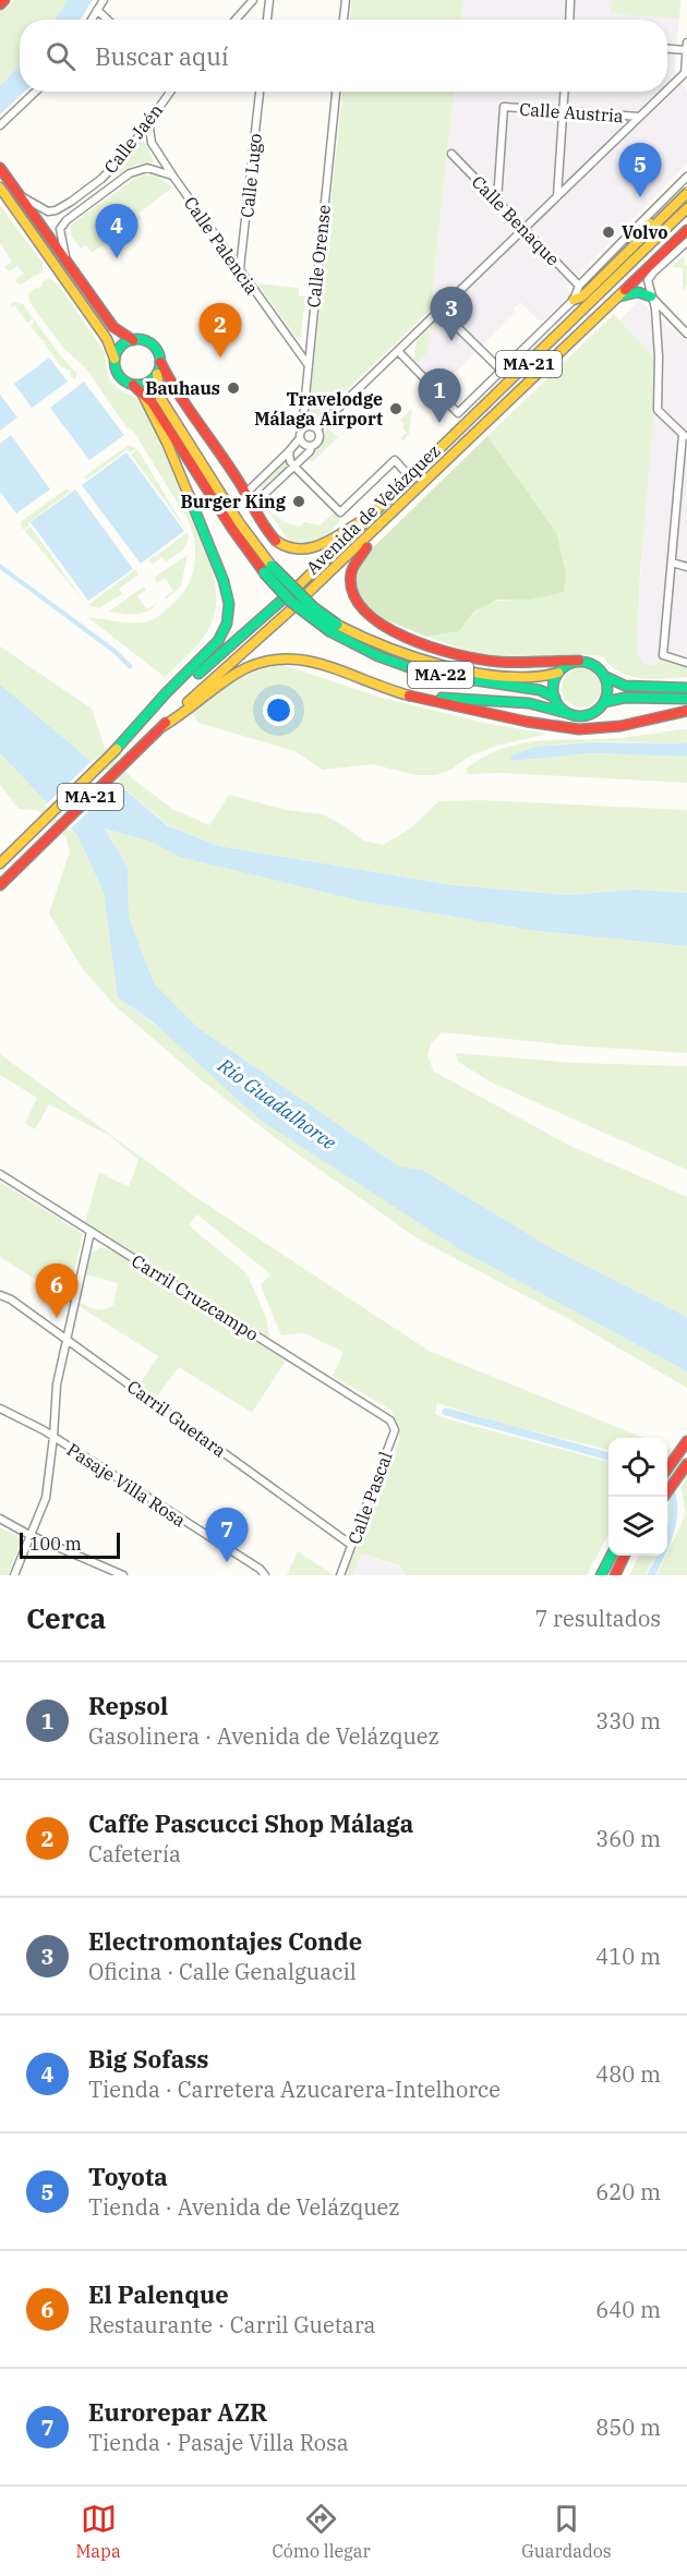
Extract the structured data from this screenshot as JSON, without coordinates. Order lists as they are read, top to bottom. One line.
{"streets":{"main road":["MA-21","Avenida de Velázquez","MA-22"],"street":["Calle Austria","Calle Jaén","Calle Lugo","Calle Benaque","Calle Palencia","Calle Orense","Carril Cruzcampo","Carril Guetara","Pasaje Villa Rosa","Calle Pascal"]},"crossings":[["Calle Austria","Calle Benaque"],["Calle Jaén","Calle Palencia"],["Calle Lugo","Calle Palencia"],["Calle Palencia","Calle Orense"],["MA-21","Avenida de Velázquez"],["Avenida de Velázquez","MA-22"],["Carril Cruzcampo","Calle Pascal"],["Carril Guetara","Calle Pascal"]],"water":["Río Guadalhorce"],"places":["Volvo","Bauhaus","Travelodge Málaga Airport","Burger King"],"scale_bar":"100 m","page":{"search":"Buscar aquí","pins":["5","4","3","2","1","6","7"],"scale":"100 m","heading":["Cerca","7 resultados"],"list":[{"mark":"1","name":"Repsol","note":"Gasolinera · Avenida de Velázquez","value":"330 m"},{"mark":"2","name":"Caffe Pascucci Shop Málaga","note":"Cafetería","value":"360 m"},{"mark":"3","name":"Electromontajes Conde","note":"Oficina · Calle Genalguacil","value":"410 m"},{"mark":"4","name":"Big Sofass","note":"Tienda · Carretera Azucarera-Intelhorce","value":"480 m"},{"mark":"5","name":"Toyota","note":"Tienda · Avenida de Velázquez","value":"620 m"},{"mark":"6","name":"El Palenque","note":"Restaurante · Carril Guetara","value":"640 m"},{"mark":"7","name":"Eurorepar AZR","note":"Tienda · Pasaje Villa Rosa","value":"850 m"}],"nav":["Mapa","Cómo llegar","Guardados"]}}
